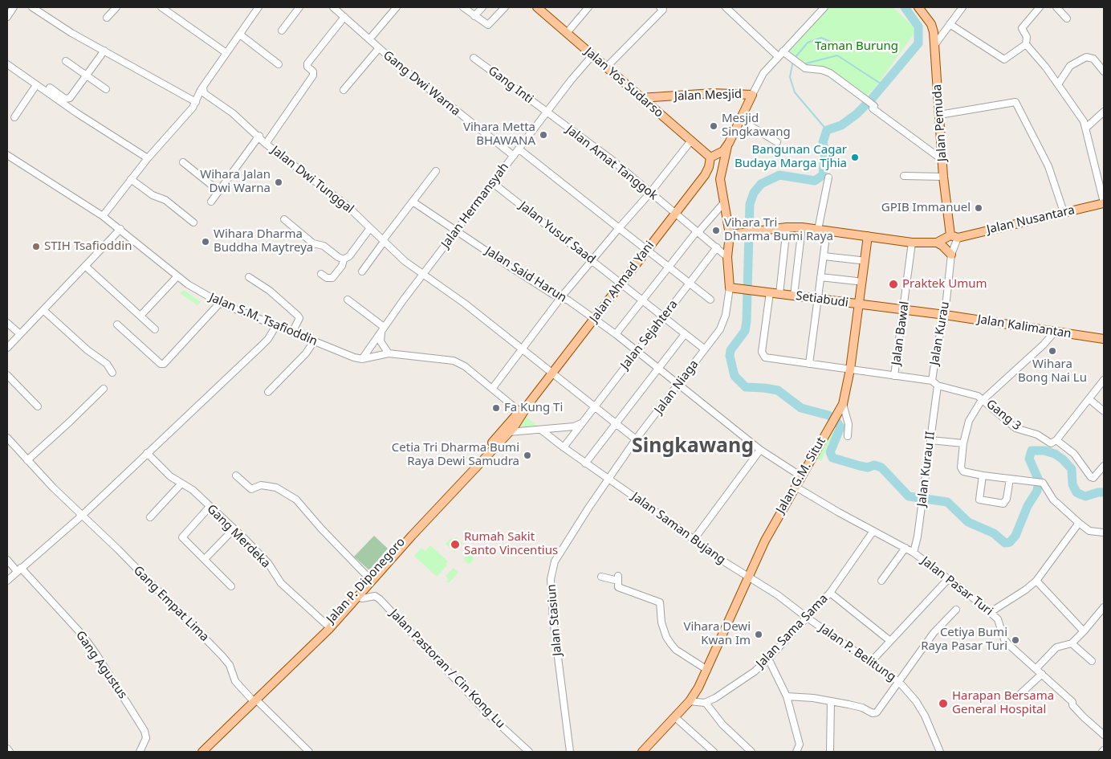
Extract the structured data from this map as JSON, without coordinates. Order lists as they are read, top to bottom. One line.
{"streets":{"main road":["Jalan Yos Sudarso","Jalan Mesjid","Jalan Pemuda","Jalan Nusantara","Jalan Ahmad Yani","Setiabudi","Jalan Kalimantan","Jalan G.M. Situt","Jalan P. Diponegoro"],"street":["Gang Dwi Warna","Gang Inti","Jalan Amat Tanggok","Jalan Dwi Tunggal","Jalan Hermansyah","Jalan Yusuf Saad","Jalan Said Harun","Jalan S.M. Tsafioddin","Jalan Bawal","Jalan Kurau","Jalan Sejahtera","Jalan Niaga","Gang 3","Jalan Kurau II","Jalan Saman Bujang","Gang Merdeka","Jalan Pasar Turi","Gang Empat Lima","Jalan Stasiun","Jalan Sama Sama","Jalan P. Belitung","Gang Agustus","Jalan Pastoran / Cin Kong Lu"]},"crossings":[["Jalan Yos Sudarso","Jalan Mesjid"],["Jalan Yos Sudarso","Jalan Hermansyah"],["Jalan Yos Sudarso","Jalan Ahmad Yani"],["Gang Dwi Warna","Jalan Hermansyah"],["Gang Inti","Jalan Amat Tanggok"],["Gang Inti","Jalan Hermansyah"],["Jalan Pemuda","Jalan Nusantara"],["Jalan Pemuda","Jalan Kurau"],["Jalan Amat Tanggok","Jalan Hermansyah"],["Jalan Amat Tanggok","Jalan Ahmad Yani"],["Jalan Amat Tanggok","Jalan Sejahtera"],["Jalan Dwi Tunggal","Jalan Hermansyah"],["Jalan Dwi Tunggal","Jalan Ahmad Yani"],["Jalan Dwi Tunggal","Jalan Sejahtera"],["Jalan Dwi Tunggal","Jalan Niaga"],["Jalan Hermansyah","Jalan Yusuf Saad"],["Jalan Hermansyah","Jalan Said Harun"],["Jalan Hermansyah","Jalan S.M. Tsafioddin"],["Jalan Nusantara","Jalan Kurau"],["Jalan Yusuf Saad","Jalan Ahmad Yani"],["Jalan Yusuf Saad","Jalan Sejahtera"],["Jalan Yusuf Saad","Jalan Niaga"],["Jalan Said Harun","Jalan Ahmad Yani"],["Jalan Said Harun","Jalan Sejahtera"],["Jalan Said Harun","Jalan Niaga"],["Jalan Said Harun","Jalan G.M. Situt"],["Jalan Ahmad Yani","Jalan P. Diponegoro"],["Setiabudi","Jalan Kalimantan"],["Setiabudi","Jalan Bawal"],["Setiabudi","Jalan Kurau"],["Setiabudi","Jalan Niaga"],["Setiabudi","Gang 3"],["Setiabudi","Jalan G.M. Situt"],["Jalan S.M. Tsafioddin","Jalan P. Diponegoro"],["Jalan Kalimantan","Jalan Kurau"],["Jalan Bawal","Gang 3"],["Jalan Kurau","Gang 3"],["Jalan Kurau","Jalan Kurau II"],["Jalan Sejahtera","Jalan Saman Bujang"],["Jalan Niaga","Jalan Saman Bujang"],["Jalan Niaga","Jalan Stasiun"],["Gang 3","Jalan Kurau II"],["Gang 3","Jalan G.M. Situt"],["Jalan Kurau II","Jalan Pasar Turi"],["Jalan G.M. Situt","Jalan Saman Bujang"],["Jalan G.M. Situt","Jalan Pasar Turi"],["Jalan G.M. Situt","Jalan P. Belitung"],["Jalan Saman Bujang","Jalan Stasiun"],["Jalan Saman Bujang","Jalan P. Belitung"],["Gang Merdeka","Jalan P. Diponegoro"],["Jalan P. Diponegoro","Gang Empat Lima"],["Jalan Pasar Turi","Jalan Sama Sama"],["Jalan Sama Sama","Jalan P. Belitung"]],"districts":["Singkawang"],"parks":["Taman Burung"],"places":["Mesjid Singkawang","Vihara Metta BHAWANA","Bangunan Cagar Budaya Marga Tjhia","Wihara Jalan Dwi Warna","GPIB Immanuel","Vihara Tri Dharma Bumi Raya","Wihara Dharma Buddha Maytreya","STIH Tsafioddin","Praktek Umum","Wihara Bong Nai Lu","Fa Kung Ti","Cetia Tri Dharma Bumi Raya Dewi Samudra","Rumah Sakit Santo Vincentius","Vihara Dewi Kwan Im","Cetiya Bumi Raya Pasar Turi","Harapan Bersama General Hospital"]}
